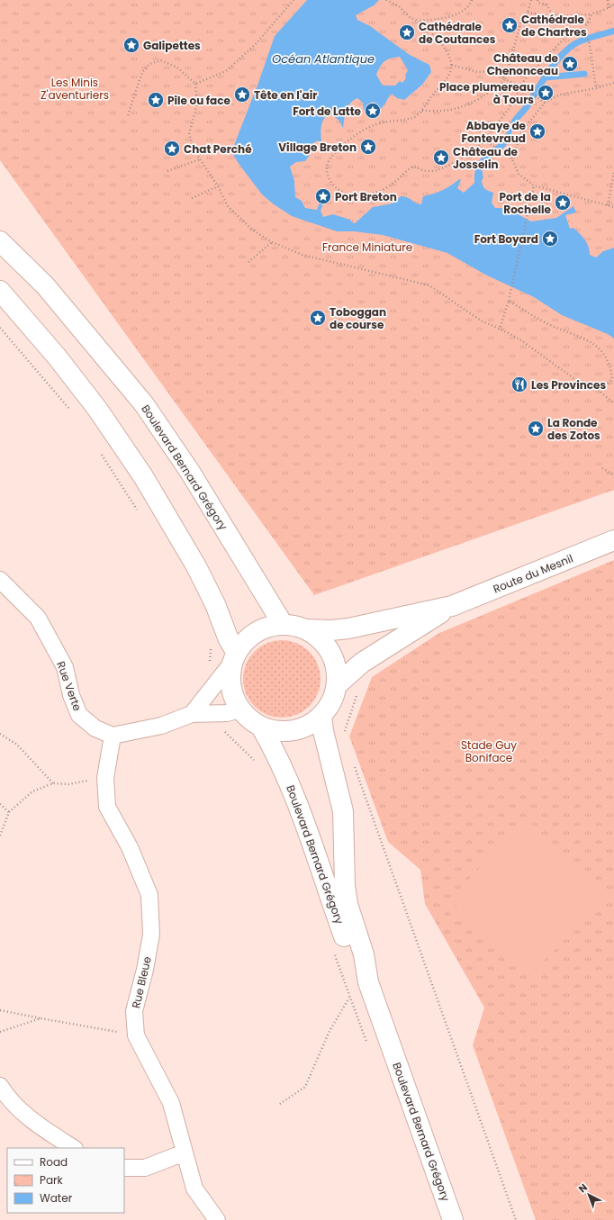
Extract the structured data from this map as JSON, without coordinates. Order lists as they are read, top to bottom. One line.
{"streets":{"street":["Boulevard Bernard Grégory","Route du Mesnil","Rue Verte","Rue Bleue"]},"crossings":[["Boulevard Bernard Grégory","Route du Mesnil"],["Rue Verte","Rue Bleue"]],"water":["Océan Atlantique"],"parks":["Les Minis Z'aventuriers","France Miniature","Stade Guy Boniface"],"places":{"place":["Cathédrale de Chartres","Cathédrale de Coutances","Galipettes","Château de Chenonceau","Place plumereau à Tours","Tête en l'air","Pile ou face","Fort de Latte","Abbaye de Fontevraud","Village Breton","Chat Perché","Château de Josselin","Port Breton","Port de la Rochelle","Fort Boyard","Toboggan de course","La Ronde des Zotos"],"restaurant":["Les Provinces"]},"legend":["Road","Park","Water"],"north":"top left"}
